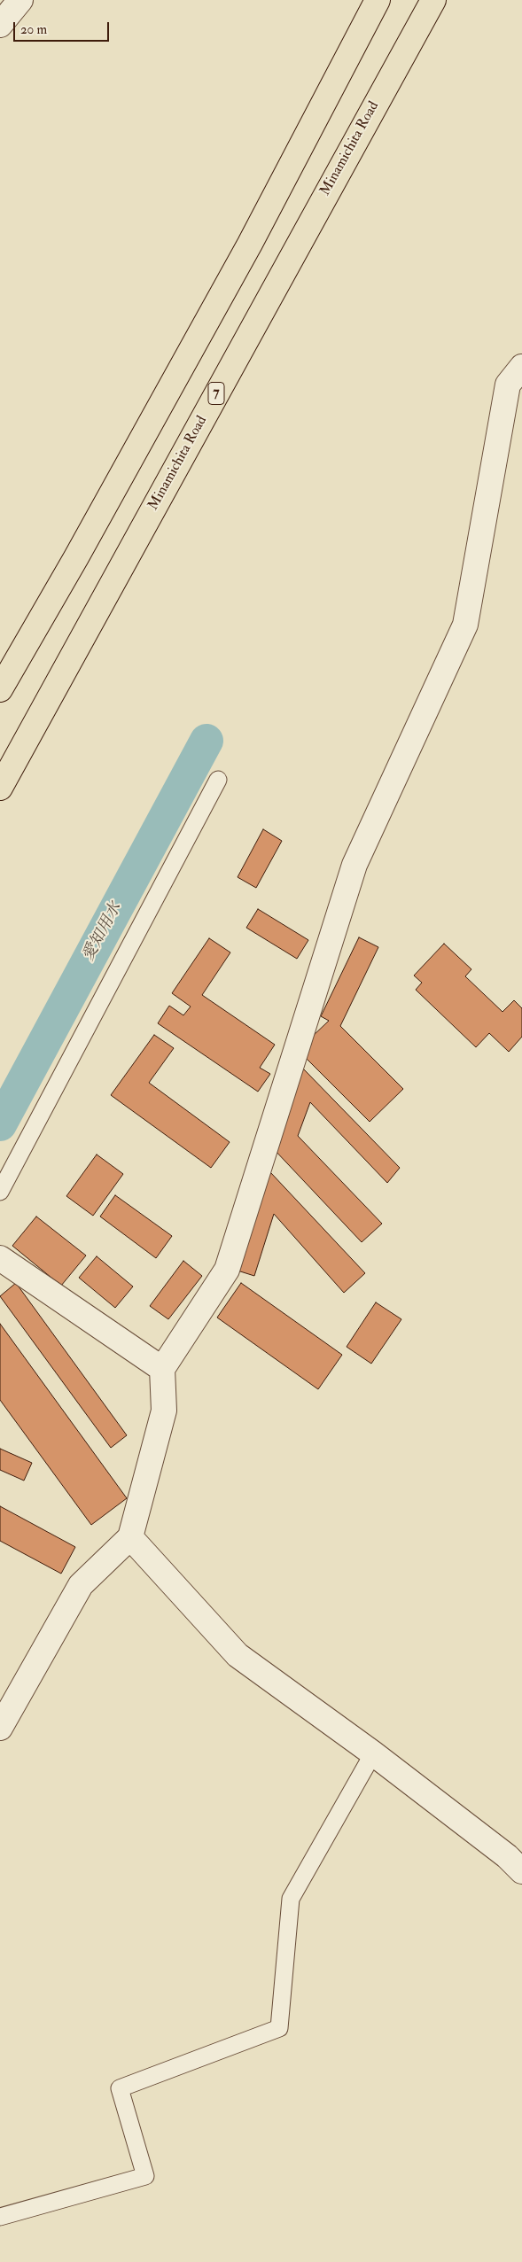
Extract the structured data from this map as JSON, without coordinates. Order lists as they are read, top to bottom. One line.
{"streets":{"highway":["Minamichita Road","7"]},"water":["愛知用水"],"scale_bar":"20 m"}
